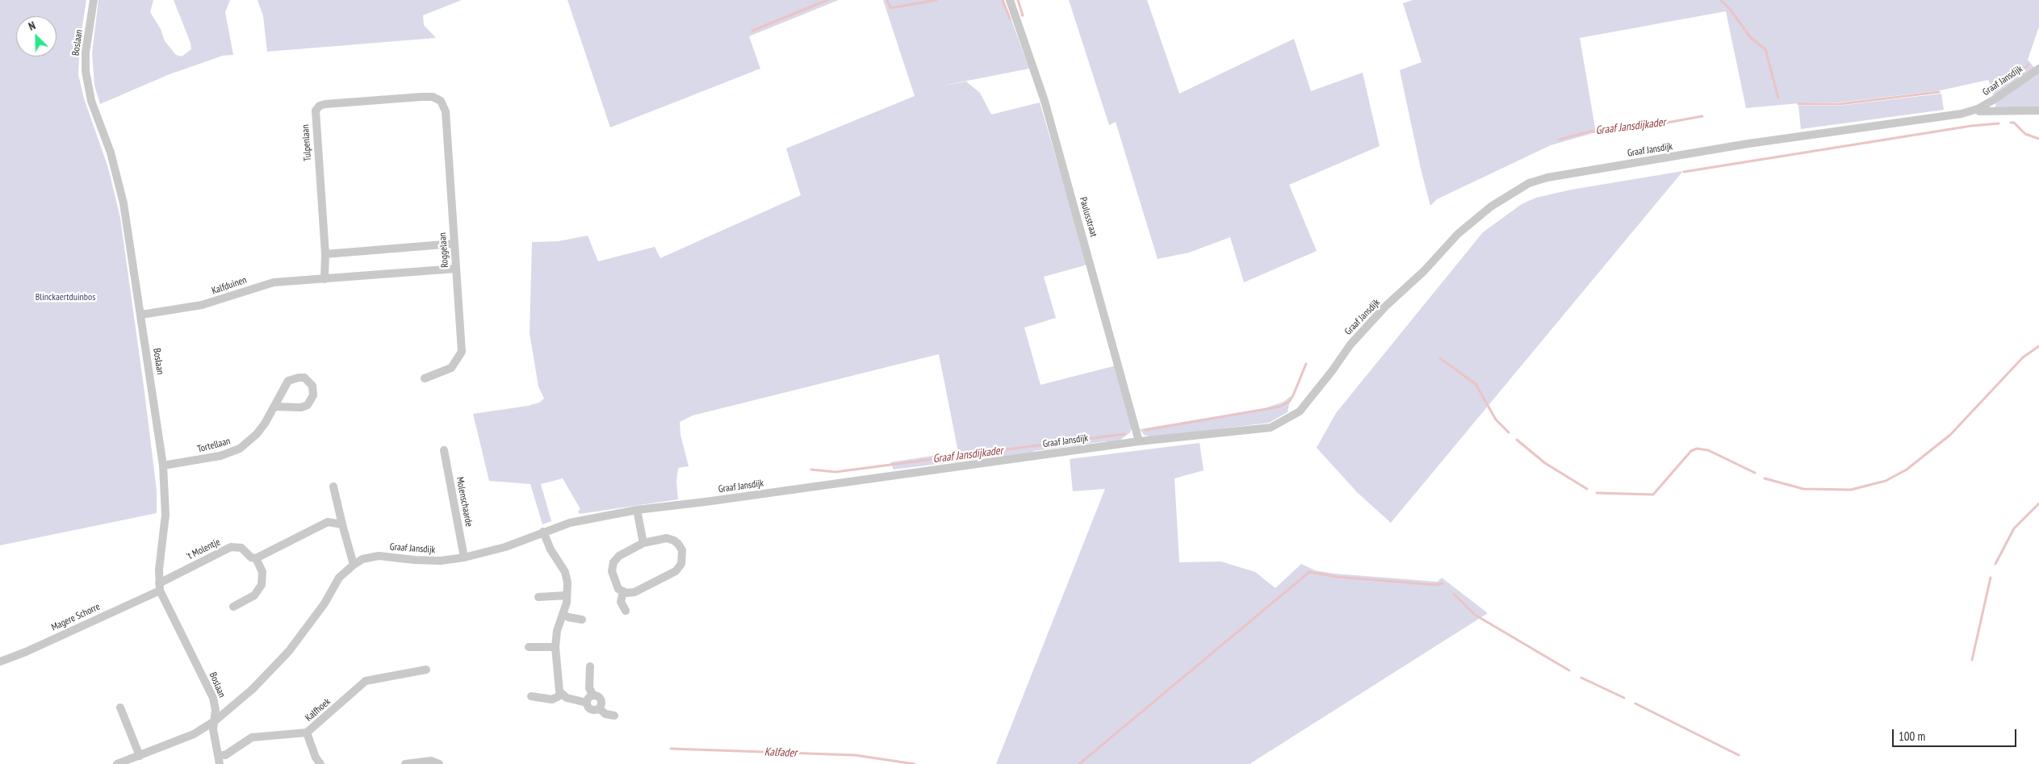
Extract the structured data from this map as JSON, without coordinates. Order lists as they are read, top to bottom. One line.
{"streets":{"street":["Boslaan","Graaf Jansdijk","Tulpenlaan","Paulusstraat","Roggelaan","Kalfduinen","Tortellaan","Molenschaarde","'t Molentje","Magere Schorre","Kalfhoek"]},"crossings":[["Boslaan","Graaf Jansdijk"],["Boslaan","Kalfduinen"],["Boslaan","Tortellaan"],["Boslaan","'t Molentje"],["Boslaan","Magere Schorre"],["Boslaan","Kalfhoek"],["Graaf Jansdijk","Paulusstraat"],["Graaf Jansdijk","Molenschaarde"],["Tulpenlaan","Roggelaan"],["Roggelaan","Kalfduinen"],["'t Molentje","Magere Schorre"]],"water":["Graaf Jansdijkader","Kalfader"],"parks":["Blinckaertduinbos"],"scale_bar":"100 m","north":"top left"}
